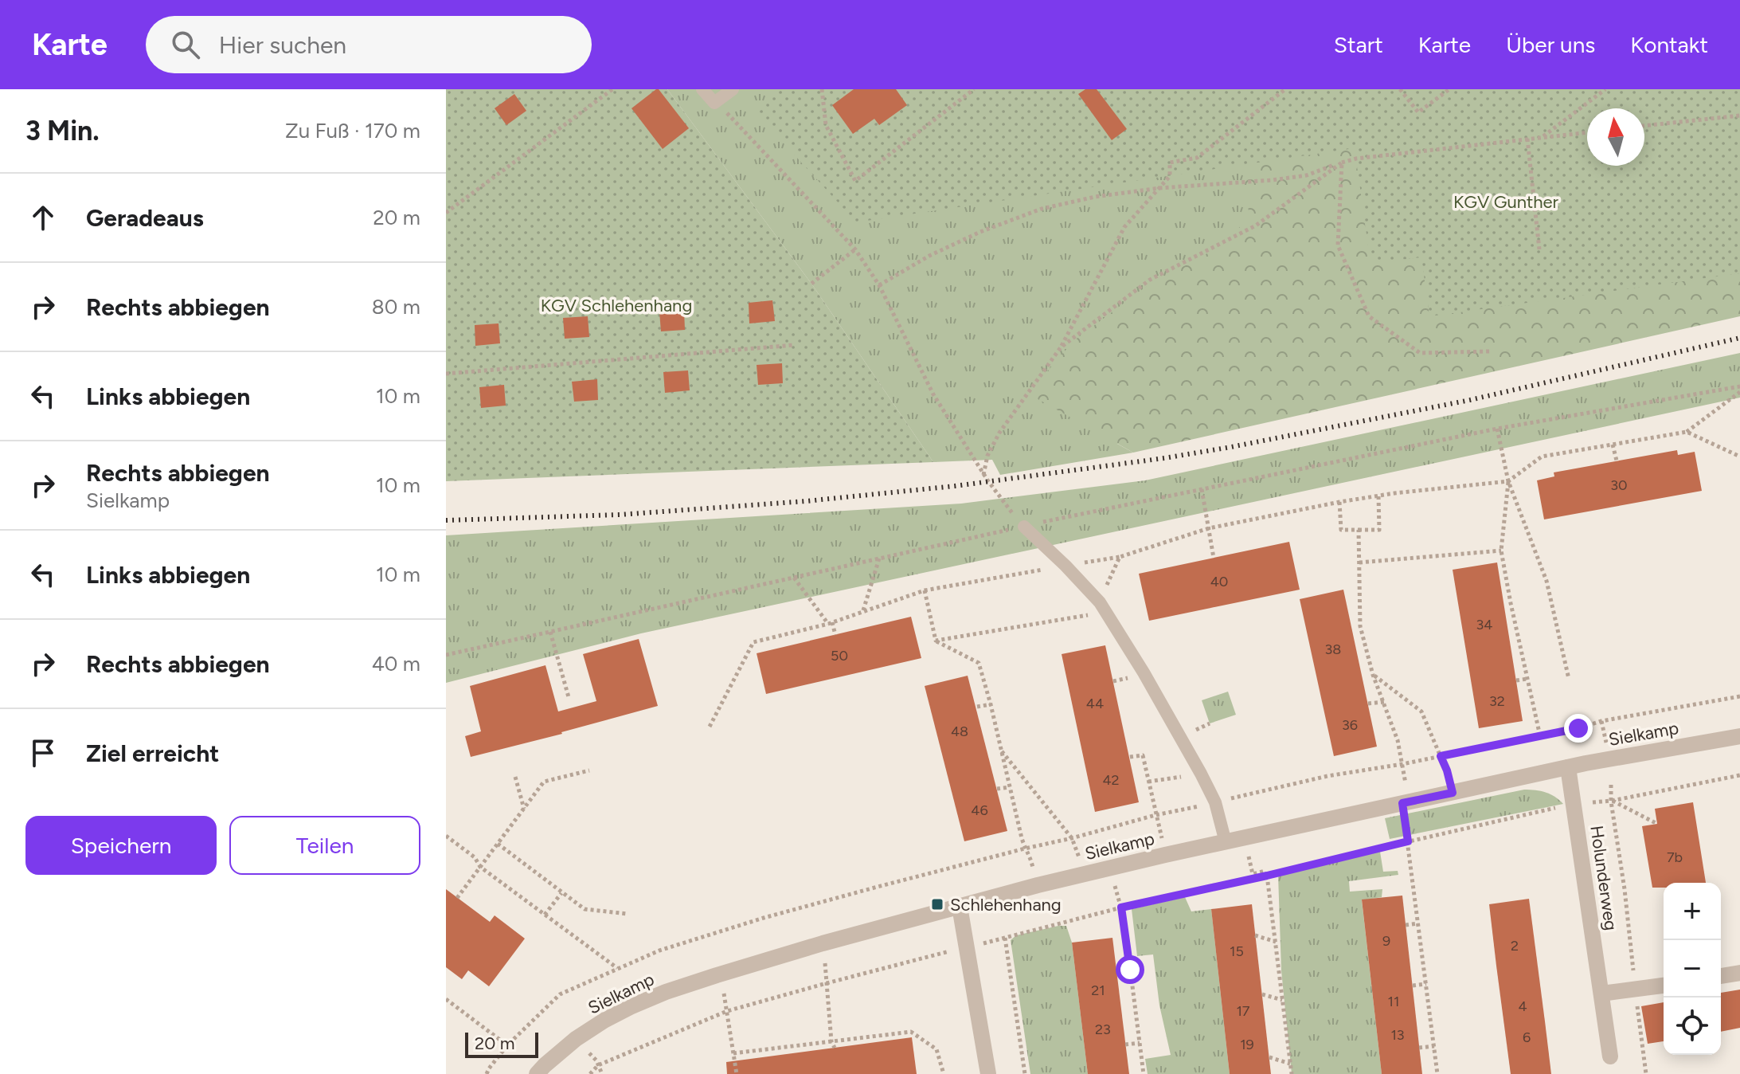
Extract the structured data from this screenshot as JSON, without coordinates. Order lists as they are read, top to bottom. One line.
{"streets":{"street":["Sielkamp","Holunderweg"]},"crossings":[["Sielkamp","Holunderweg"]],"parks":["KGV Gunther","KGV Schlehenhang"],"places":{"transit":["Schlehenhang"]},"house_numbers":["30","40","34","38","50","32","44","36","48","42","46","7b","9","2","15","21","11","4","17","23","13","6","19"],"scale_bar":"20 m","north":"top","page":{"header":"Karte","search":"Hier suchen","nav":["Start","Karte","Über uns","Kontakt"],"heading":["3 Min.","Zu Fuß · 170 m"],"list":[["Geradeaus","20 m"],["Rechts abbiegen","80 m"],["Links abbiegen","10 m"],["Rechts abbiegen","Sielkamp","10 m"],["Links abbiegen","10 m"],["Rechts abbiegen","40 m"],"Ziel erreicht"],"buttons":["Speichern","Teilen"],"map_buttons":["+","−"],"scale":"20 m"}}
